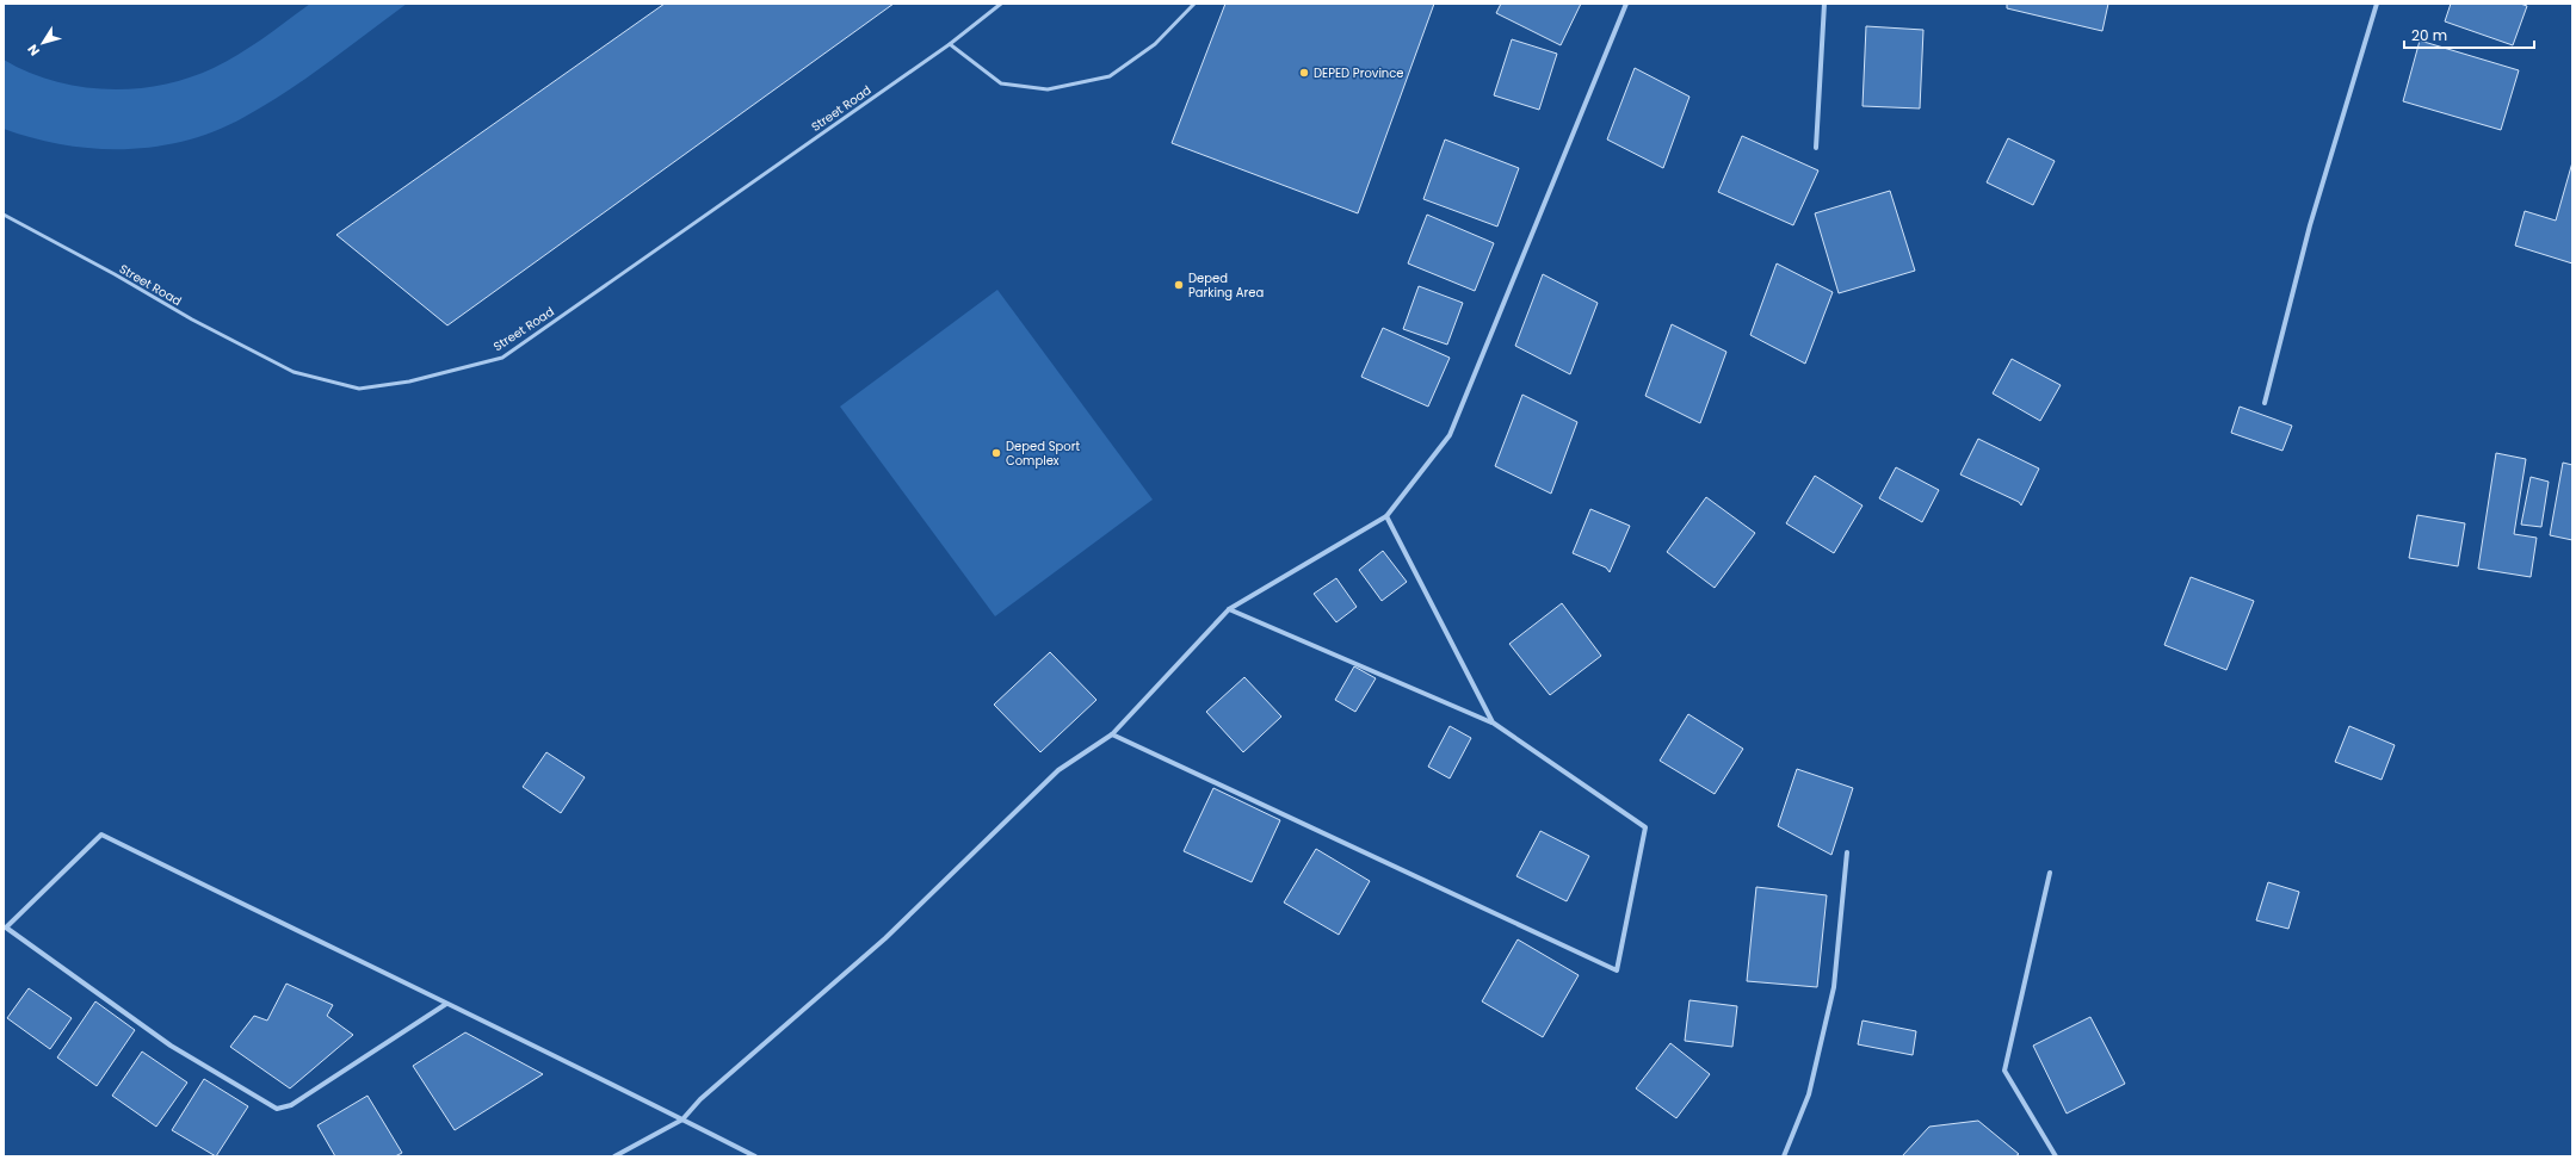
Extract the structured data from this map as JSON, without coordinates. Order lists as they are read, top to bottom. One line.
{"streets":{"lane":["Street Road"]},"places":["DEPED Province","Deped Parking Area","Deped Sport Complex"],"scale_bar":"20 m","north":"bottom left"}
